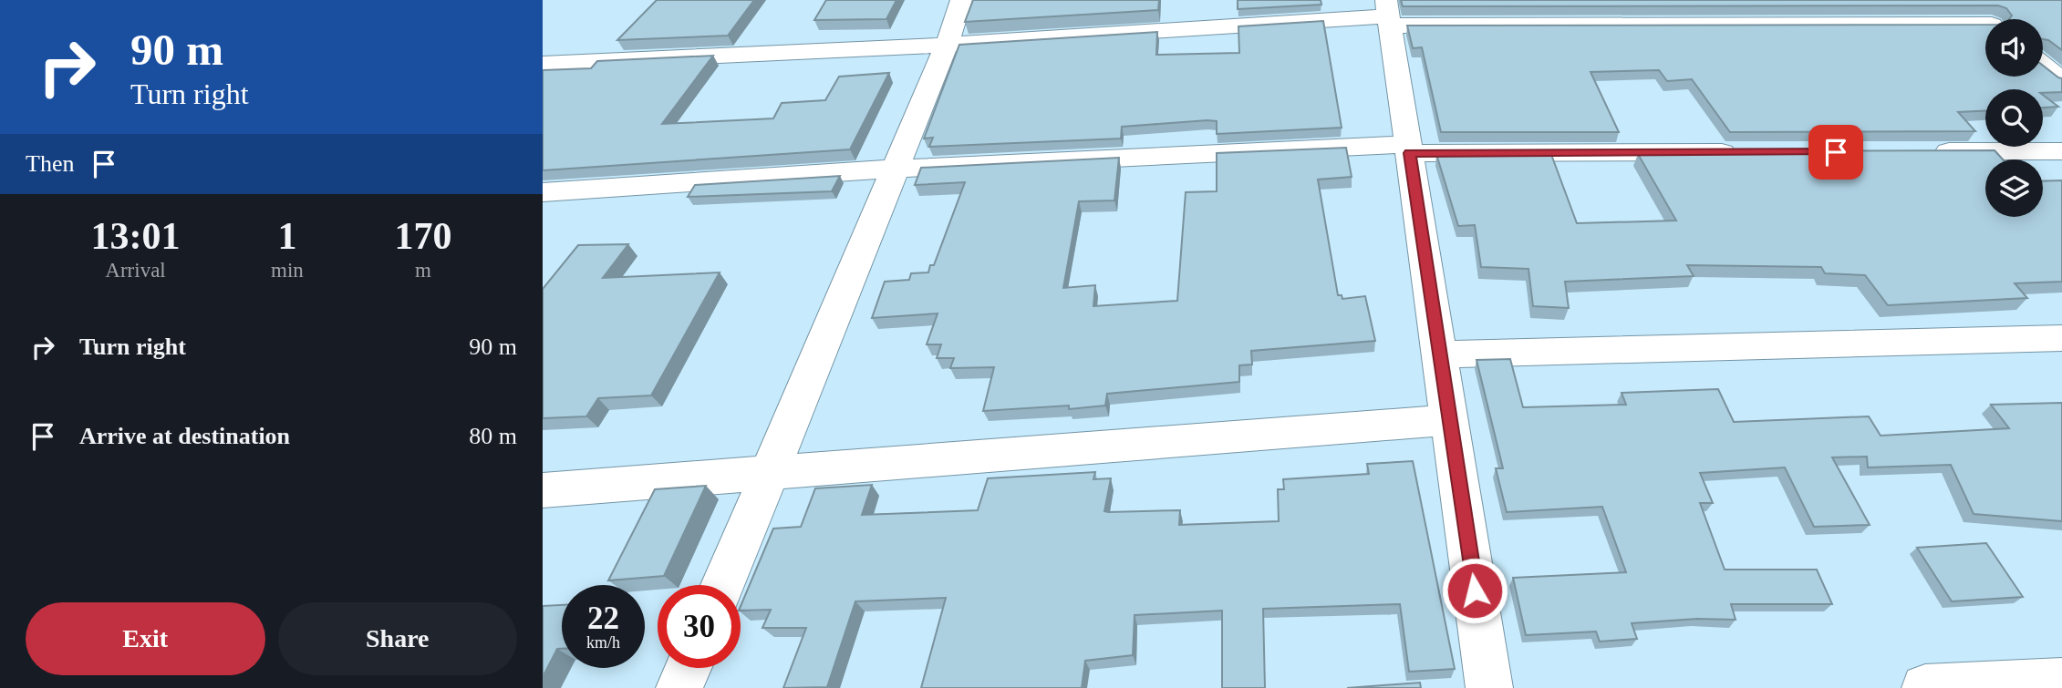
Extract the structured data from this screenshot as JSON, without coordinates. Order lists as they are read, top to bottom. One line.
{"page":{"turn":["90 m","Turn right"],"then":"Then","eta":["13:01","Arrival","1","min","170","m"],"list":[{"name":"Turn right","value":"90 m"},{"name":"Arrive at destination","value":"80 m"}],"speed":"22 km/h","limit":"30","buttons":["Exit","Share"]}}
